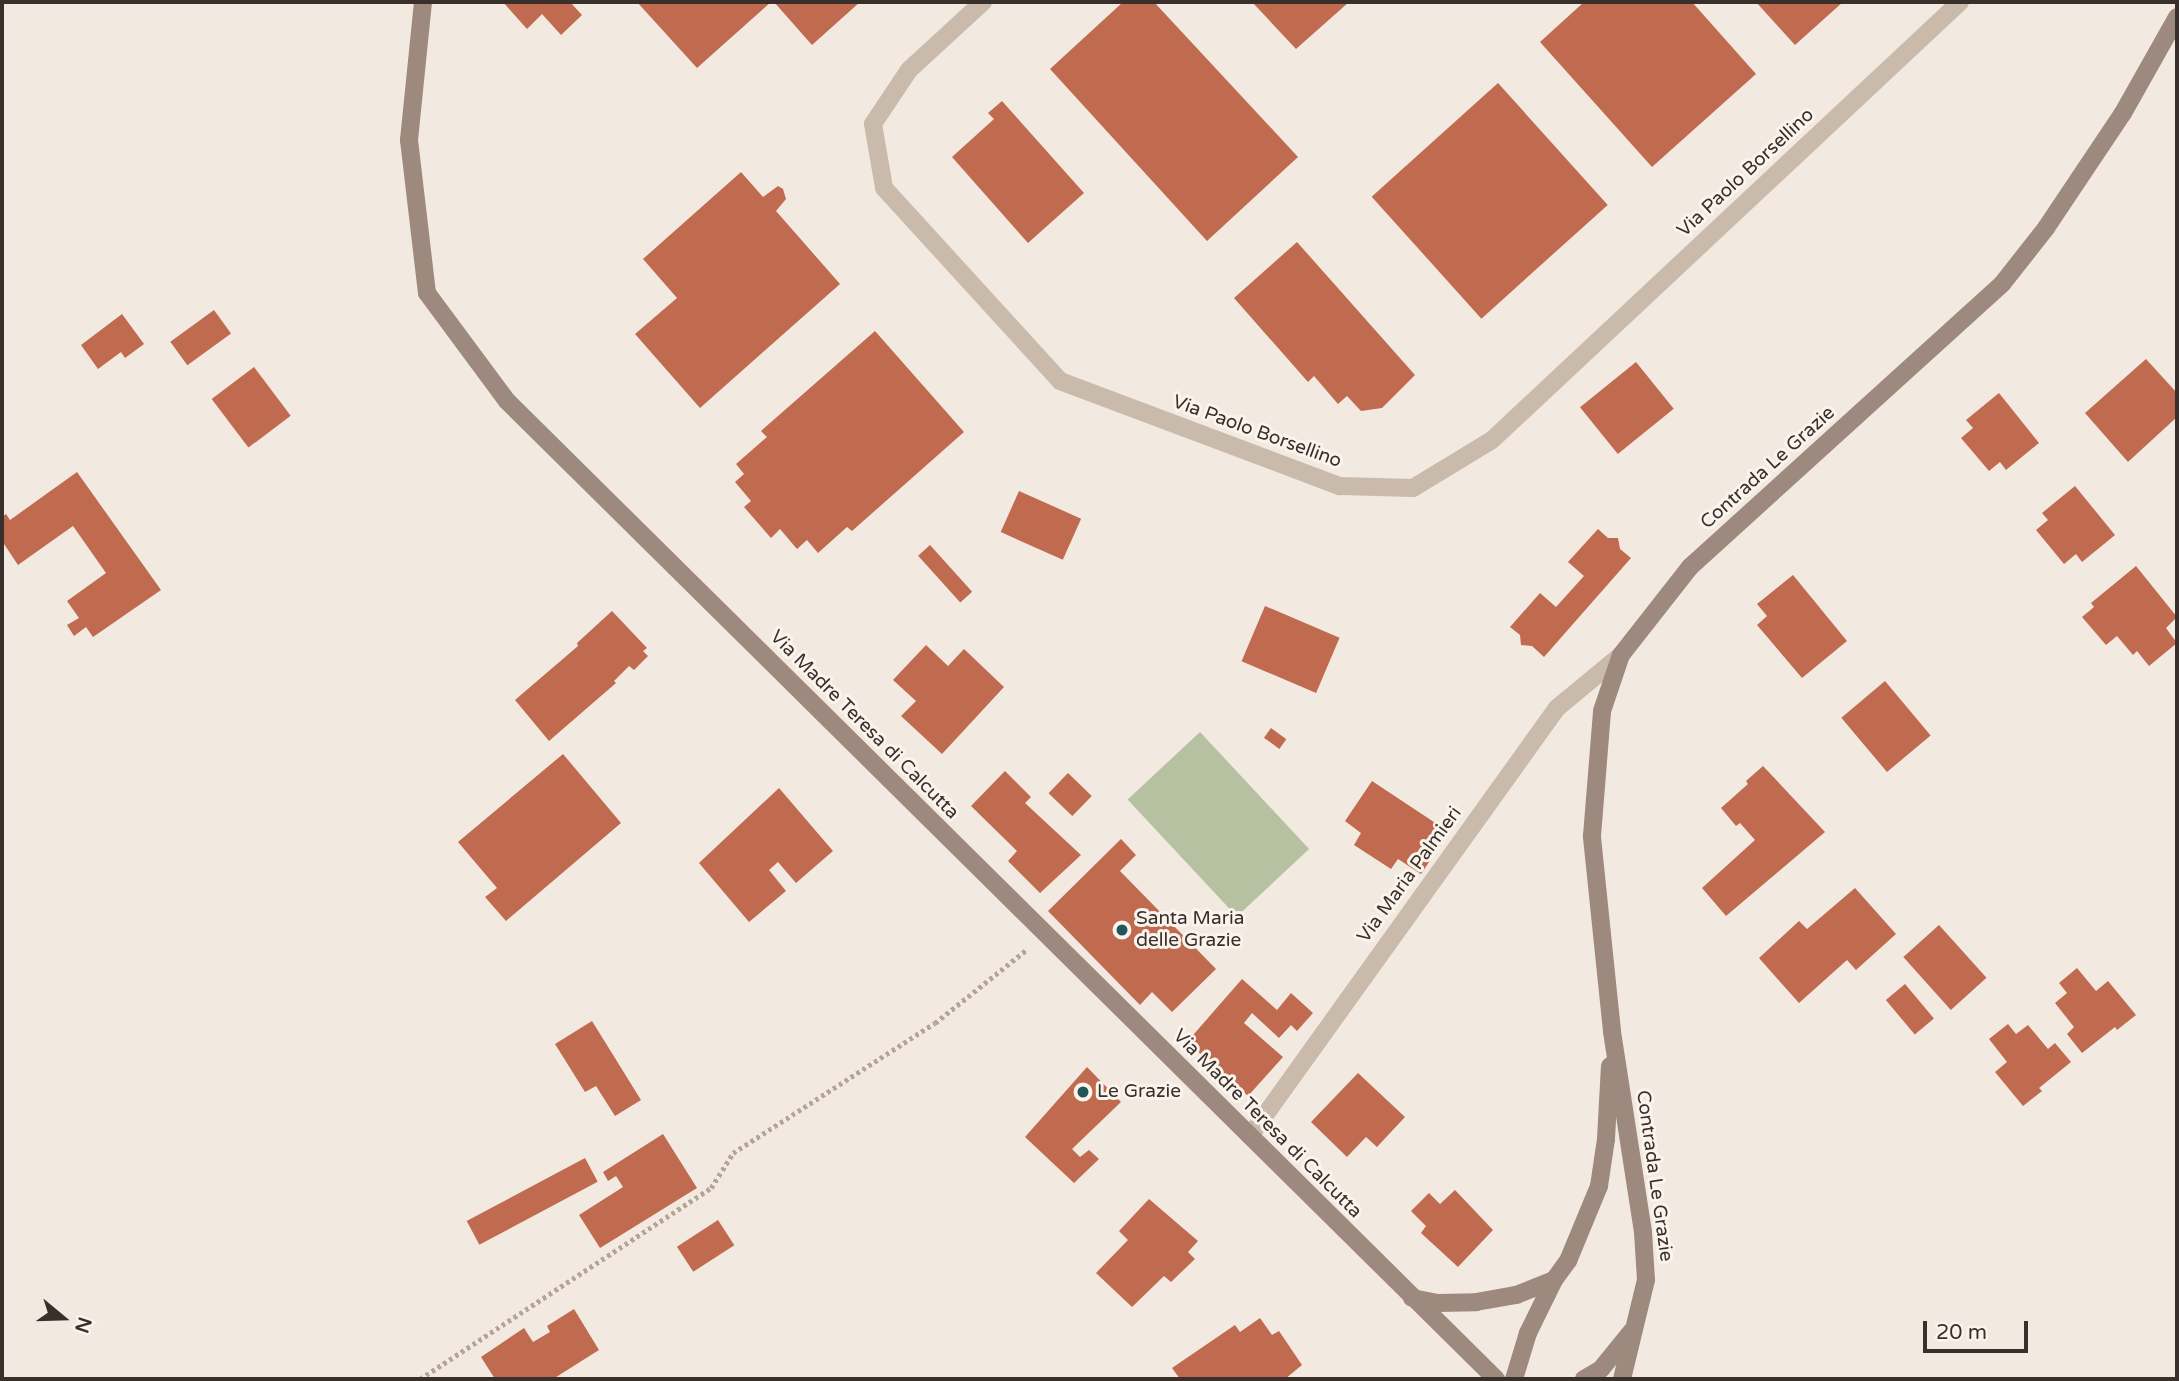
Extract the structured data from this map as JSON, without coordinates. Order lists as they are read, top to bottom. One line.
{"streets":{"street":["Via Paolo Borsellino","Contrada Le Grazie","Via Madre Teresa di Calcutta","Via Maria Palmieri"]},"crossings":[["Contrada Le Grazie","Via Maria Palmieri"],["Via Madre Teresa di Calcutta","Via Maria Palmieri"]],"places":["Santa Maria delle Grazie","Le Grazie"],"scale_bar":"20 m","north":"right"}
